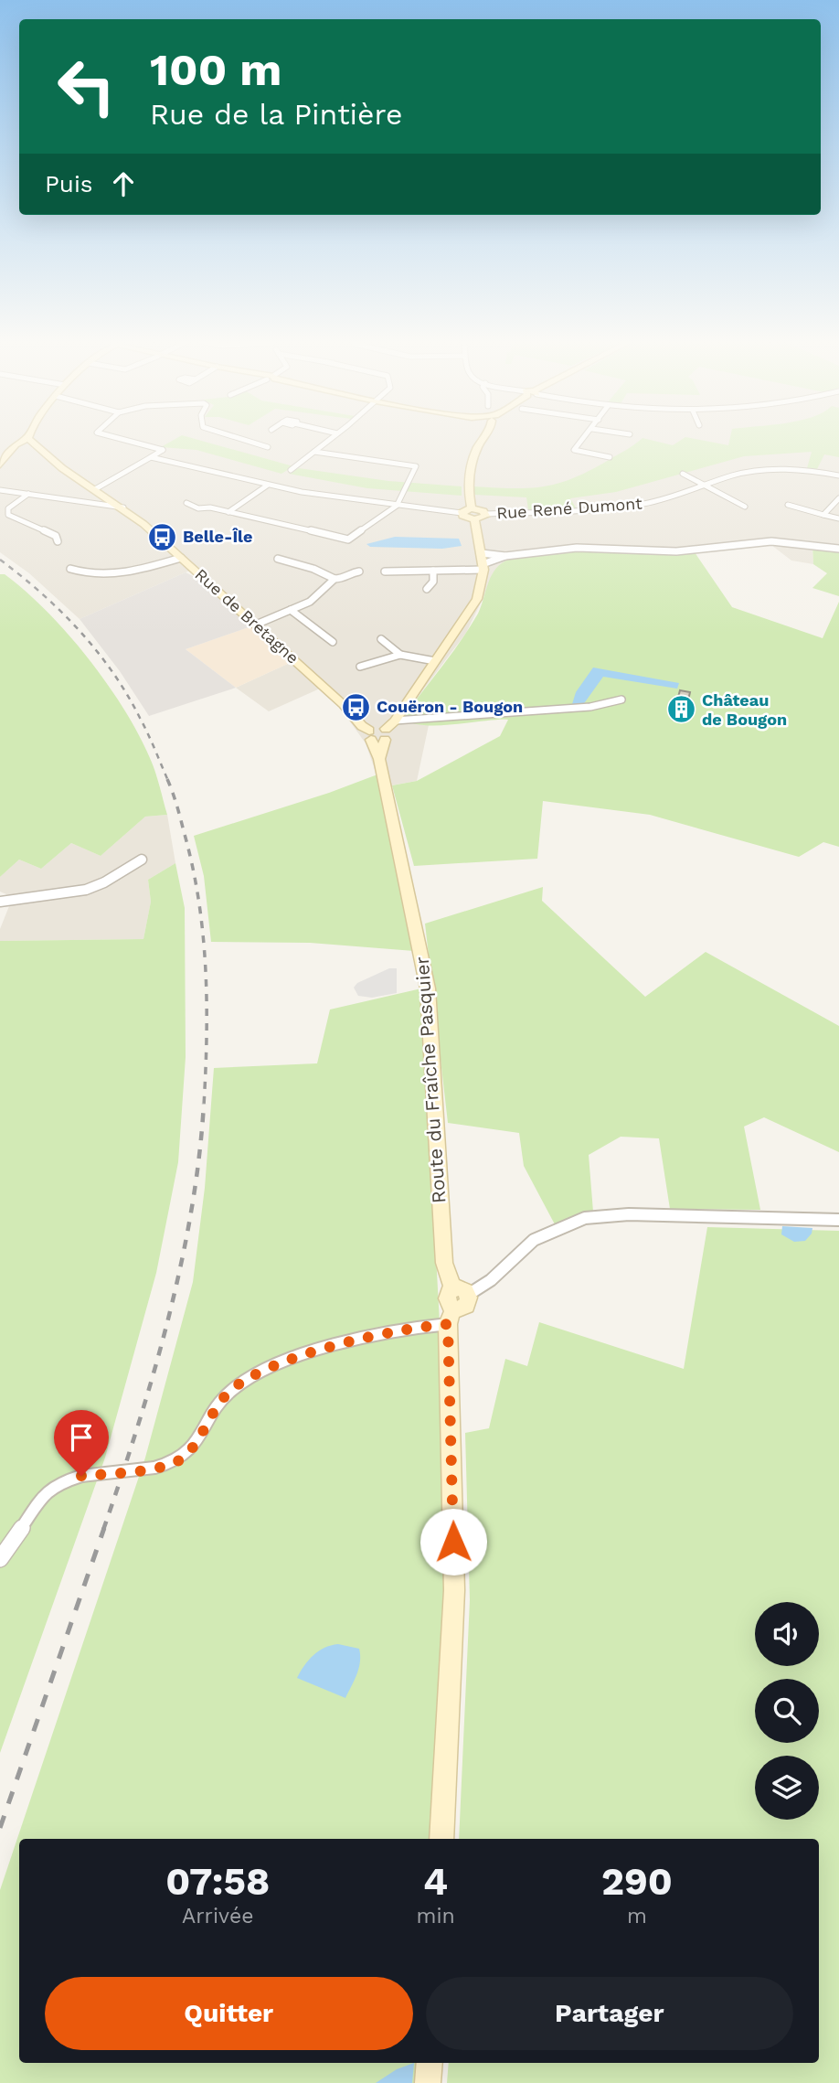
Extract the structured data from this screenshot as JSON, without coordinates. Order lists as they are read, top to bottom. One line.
{"streets":{"main road":["Rue de Bretagne","Route du Fraîche Pasquier"],"street":["Rue René Dumont"]},"crossings":[["Rue de Bretagne","Route du Fraîche Pasquier"]],"places":{"bus stop":["Belle-Île","Couëron - Bougon"],"building":["Château de Bougon"]},"page":{"turn":["100 m","Rue de la Pintière"],"then":"Puis","eta":["07:58","Arrivée","4","min","290","m"],"buttons":["Quitter","Partager"]}}
